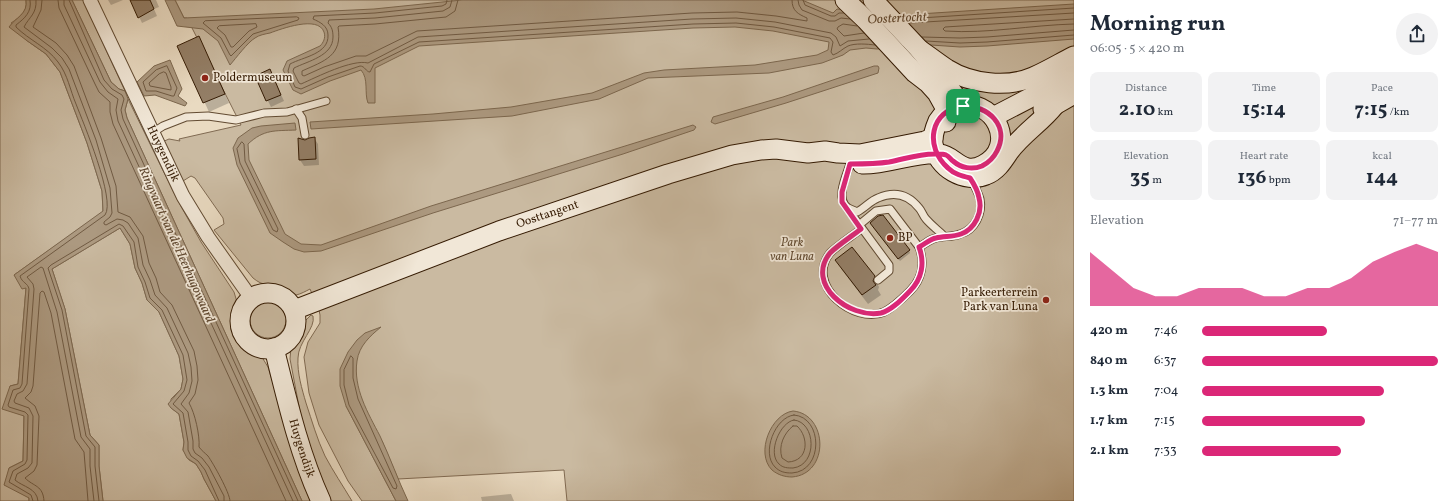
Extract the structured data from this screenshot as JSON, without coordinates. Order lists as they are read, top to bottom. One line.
{"streets":{"main road":["Huygendijk","Oosttangent"]},"crossings":[["Huygendijk","Oosttangent"]],"water":["Oostertocht","Ringvaart van de Heerhugowaard"],"parks":["Park van Luna"],"places":["Poldermuseum","BP","Parkeerterrein Park van Luna"],"page":{"heading":["Morning run","06:05 · 5 × 420 m"],"stats":[["Distance","2.10 km"],["Time","15:14"],["Pace","7:15 /km"],["Elevation","35 m"],["Heart rate","136 bpm"],["kcal","144"]],"chart":["Elevation","71–77 m"],"list":[{"name":"420 m","note":"7:46"},{"name":"840 m","note":"6:37"},{"name":"1.3 km","note":"7:04"},{"name":"1.7 km","note":"7:15"},{"name":"2.1 km","note":"7:33"}]}}
